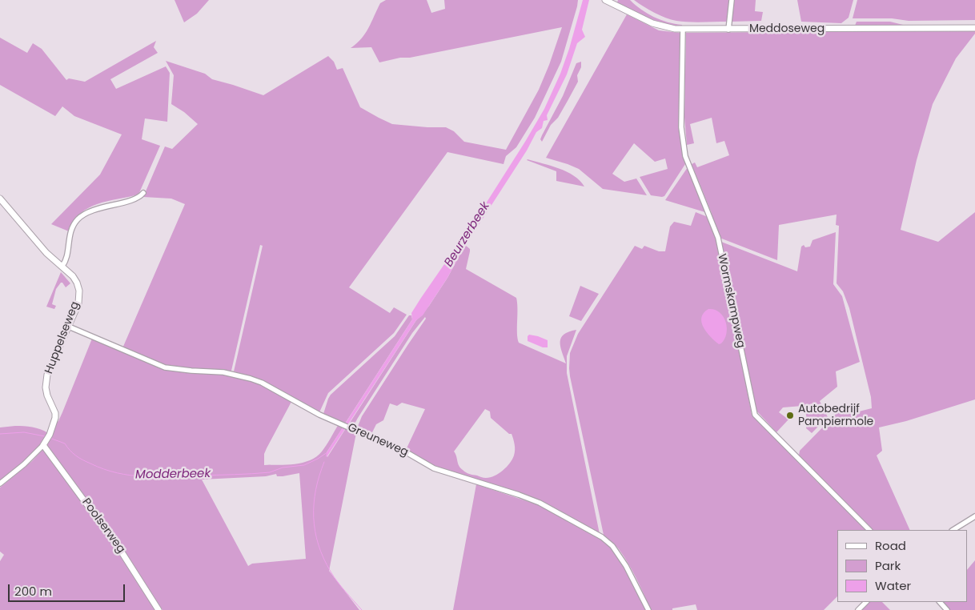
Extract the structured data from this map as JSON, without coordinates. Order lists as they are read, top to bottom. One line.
{"streets":{"street":["Meddoseweg","Wormskampweg","Huppelseweg","Greuneweg","Poolserweg"]},"crossings":[["Meddoseweg","Wormskampweg"],["Huppelseweg","Greuneweg"],["Huppelseweg","Poolserweg"]],"water":["Beurzerbeek","Modderbeek"],"places":["Autobedrijf Pampiermole"],"legend":["Road","Park","Water"],"scale_bar":"200 m"}
